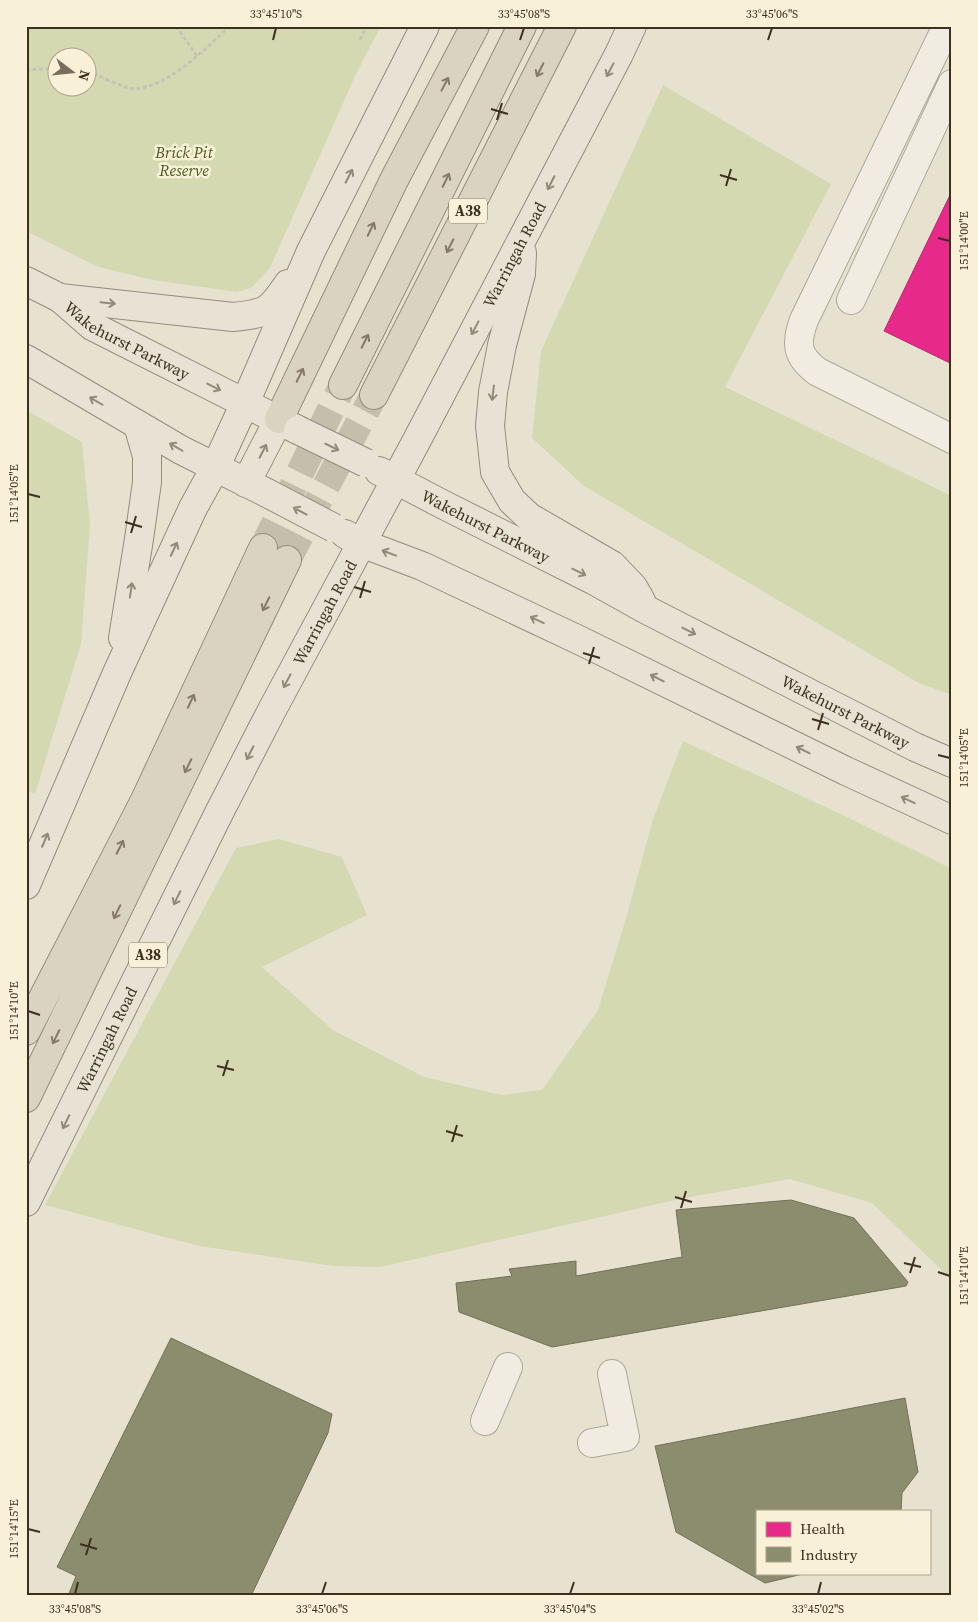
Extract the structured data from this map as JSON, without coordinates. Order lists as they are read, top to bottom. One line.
{"streets":{"highway":["A38"],"main road":["Warringah Road","Wakehurst Parkway"]},"crossings":[["Warringah Road","Wakehurst Parkway"]],"parks":["Brick Pit Reserve"],"legend":["Health","Industry"],"north":"right","coordinates":["33°45'10\"S","33°45'08\"S","33°45'06\"S","151°14'00\"E","151°14'05\"E","151°14'10\"E","151°14'15\"E","33°45'04\"S","33°45'02\"S"]}
